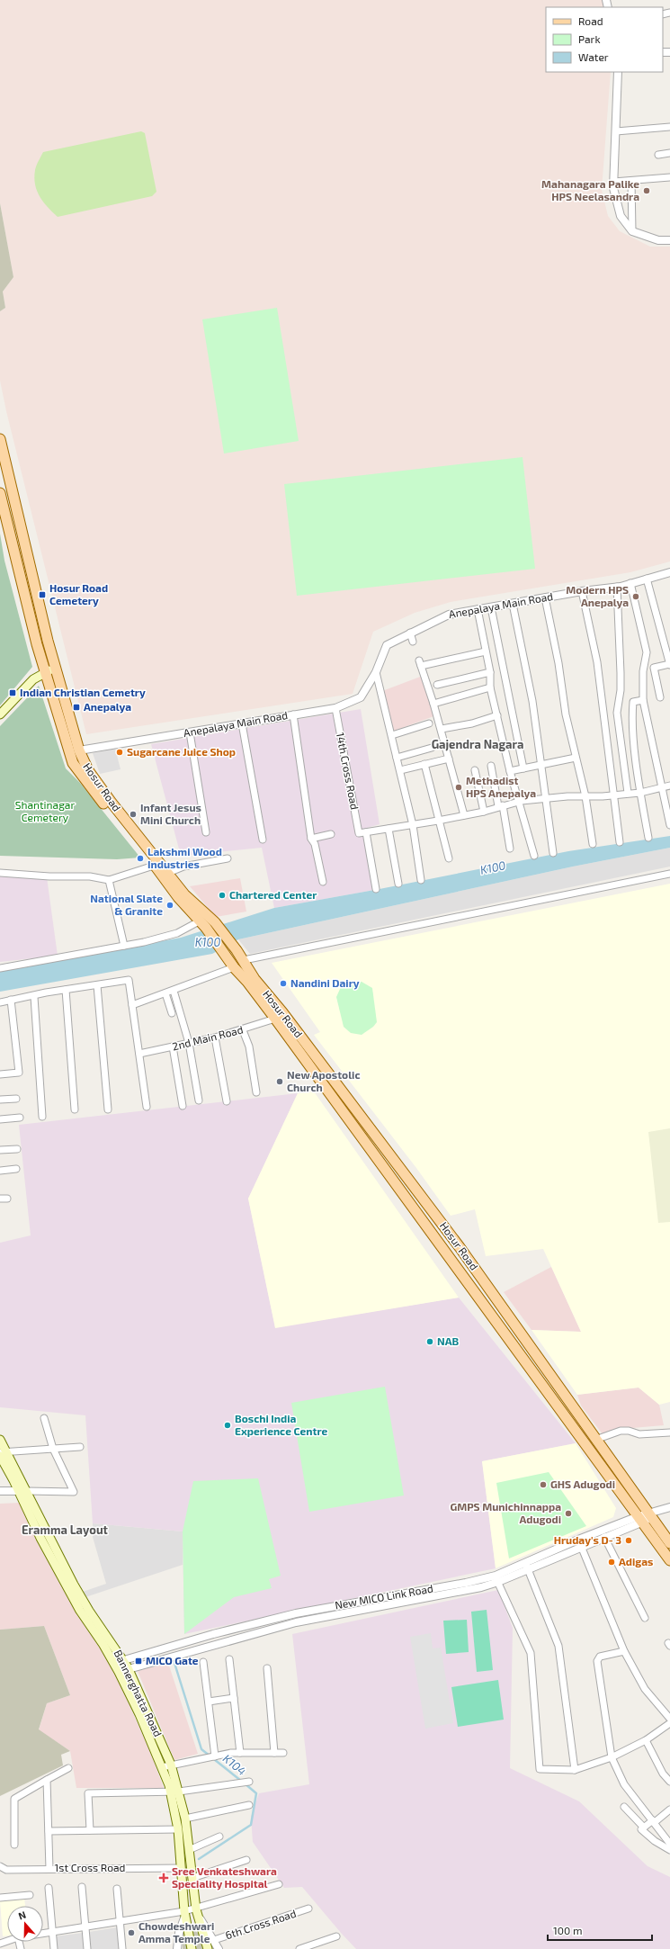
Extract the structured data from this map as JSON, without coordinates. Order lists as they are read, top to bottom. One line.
{"streets":{"main road":["Hosur Road","Bannerghatta Road"],"street":["Anepalaya Main Road","14th Cross Road","2nd Main Road","New MICO Link Road","1st Cross Road","6th Cross Road"]},"crossings":[["Anepalaya Main Road","14th Cross Road"],["Anepalaya Main Road","Hosur Road"],["Hosur Road","2nd Main Road"],["Hosur Road","New MICO Link Road"],["New MICO Link Road","Bannerghatta Road"],["Bannerghatta Road","1st Cross Road"]],"districts":["Gajendra Nagara","Eramma Layout"],"water":["K100","K104"],"parks":["Shantinagar Cemetery"],"places":{"other":["Mahanagara Palike HPS Neelasandra","Modern HPS Anepalya","Sugarcane Juice Shop","Methadist HPS Anepalya","Infant Jesus Mini Church","Lakshmi Wood Industries","Chartered Center","National Slate & Granite","Nandini Dairy","New Apostolic Church","NAB","Boschi India Experience Centre","GHS Adugodi","GMPS Munichinnappa Adugodi","Hruday's D- 3","Adigas","Chowdeshwari Amma Temple"],"transit":["Hosur Road Cemetery","Indian Christian Cemetry","Anepalya","MICO Gate"],"health":["Sree Venkateshwara Speciality Hospital"]},"legend":["Road","Park","Water"],"scale_bar":"100 m","north":"top"}
